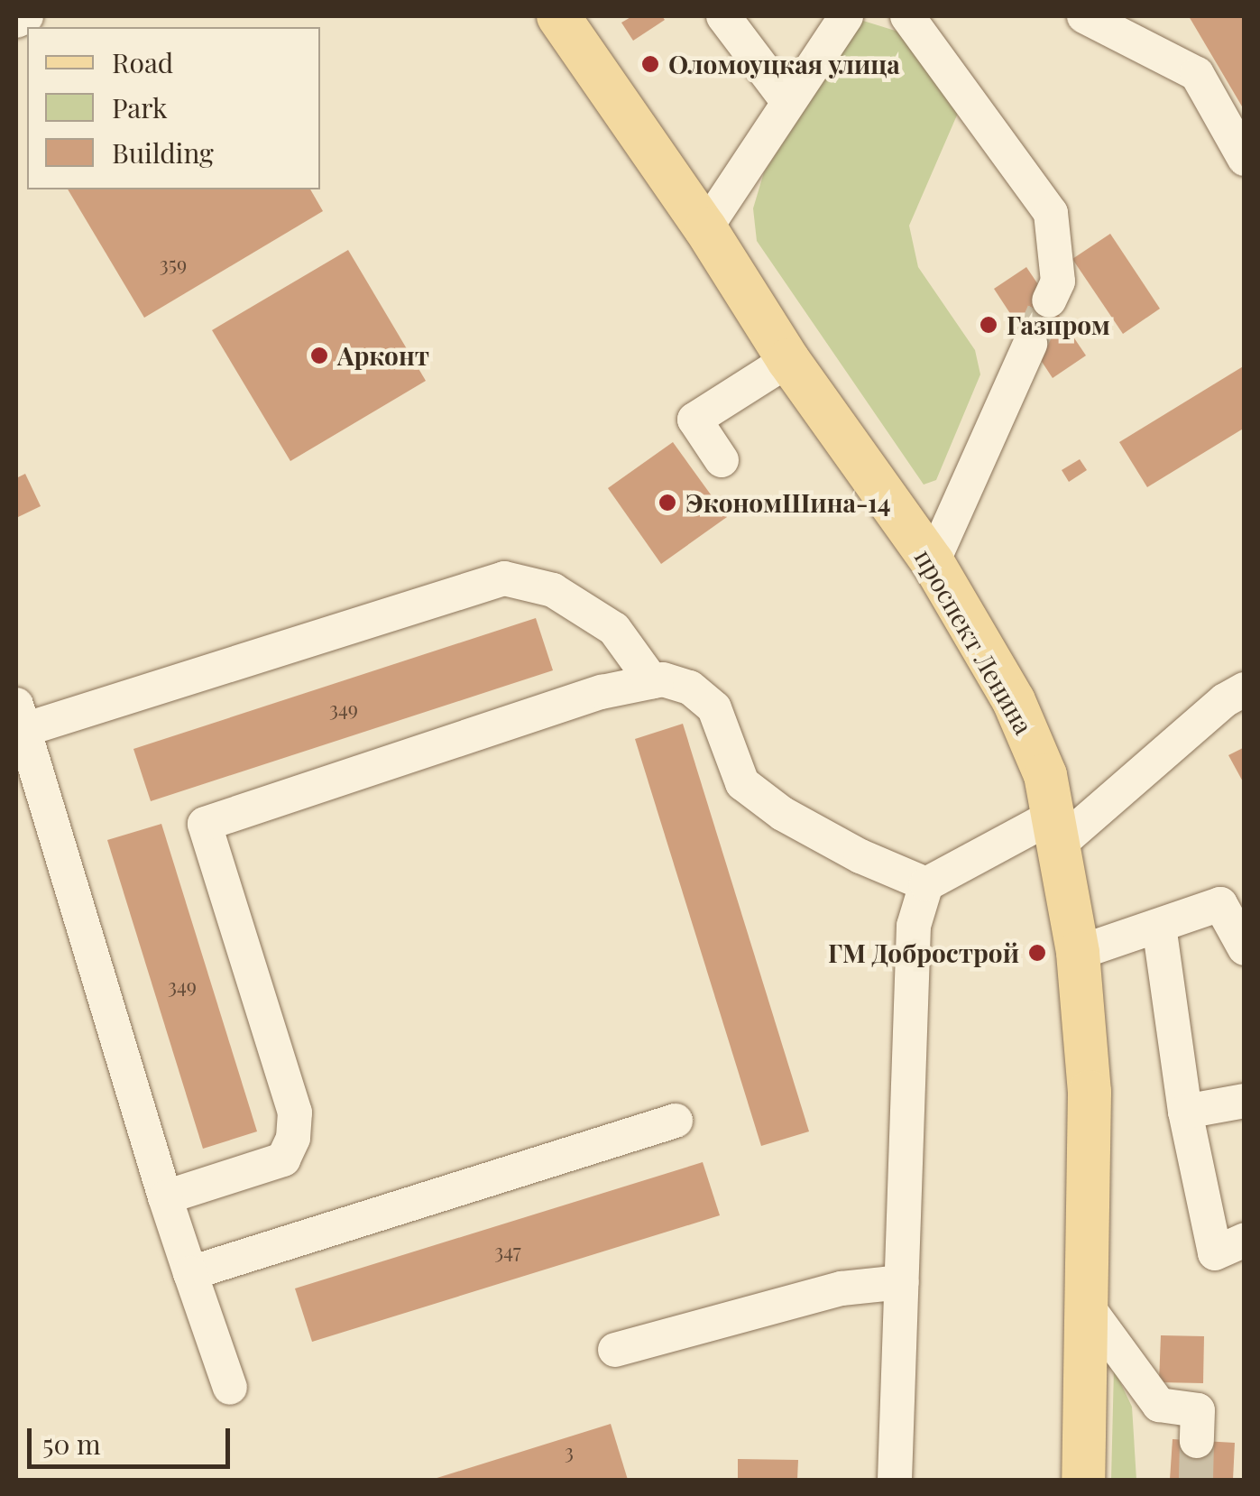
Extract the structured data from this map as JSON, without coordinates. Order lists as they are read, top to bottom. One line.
{"streets":{"main road":["проспект Ленина"]},"places":["Оломоуцкая улица","Газпром","Арконт","ЭкономШина-14","ГМ Добрострой"],"house_numbers":["359","349","349","347","3"],"legend":["Road","Park","Building"],"scale_bar":"50 m"}
